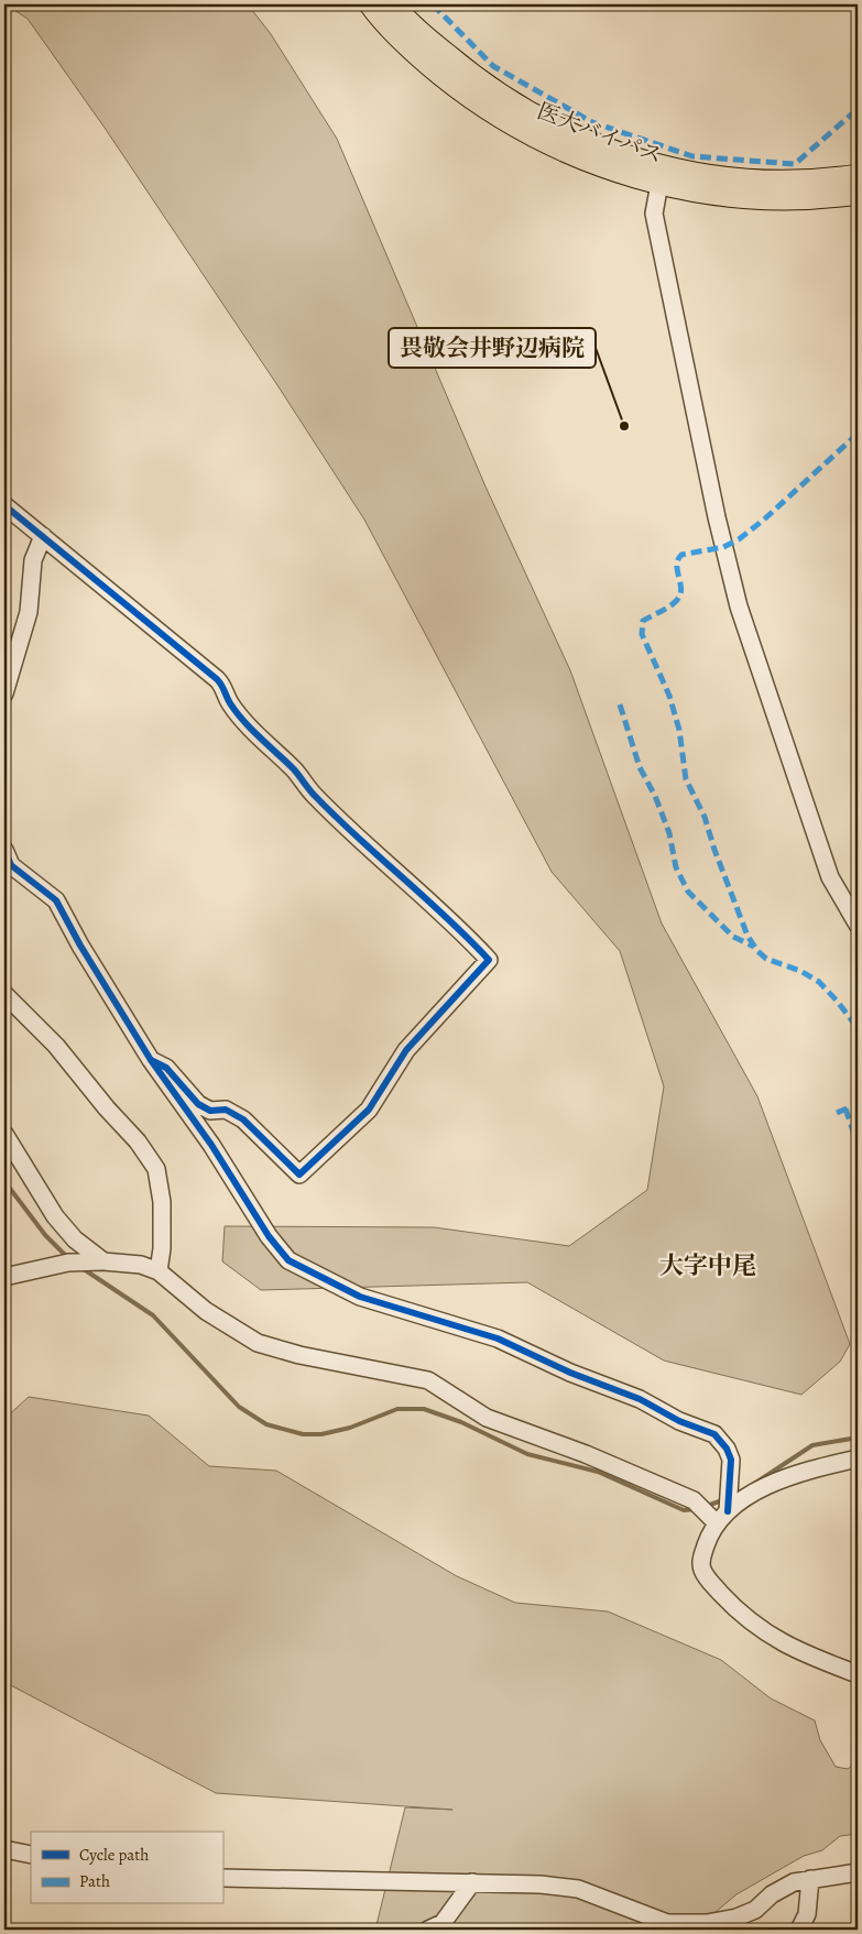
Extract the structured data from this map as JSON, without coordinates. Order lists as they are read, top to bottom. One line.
{"streets":{"main road":["医大バイパス"]},"districts":["大字中尾"],"places":["畏敬会井野辺病院"],"legend":["Cycle path","Path"]}
